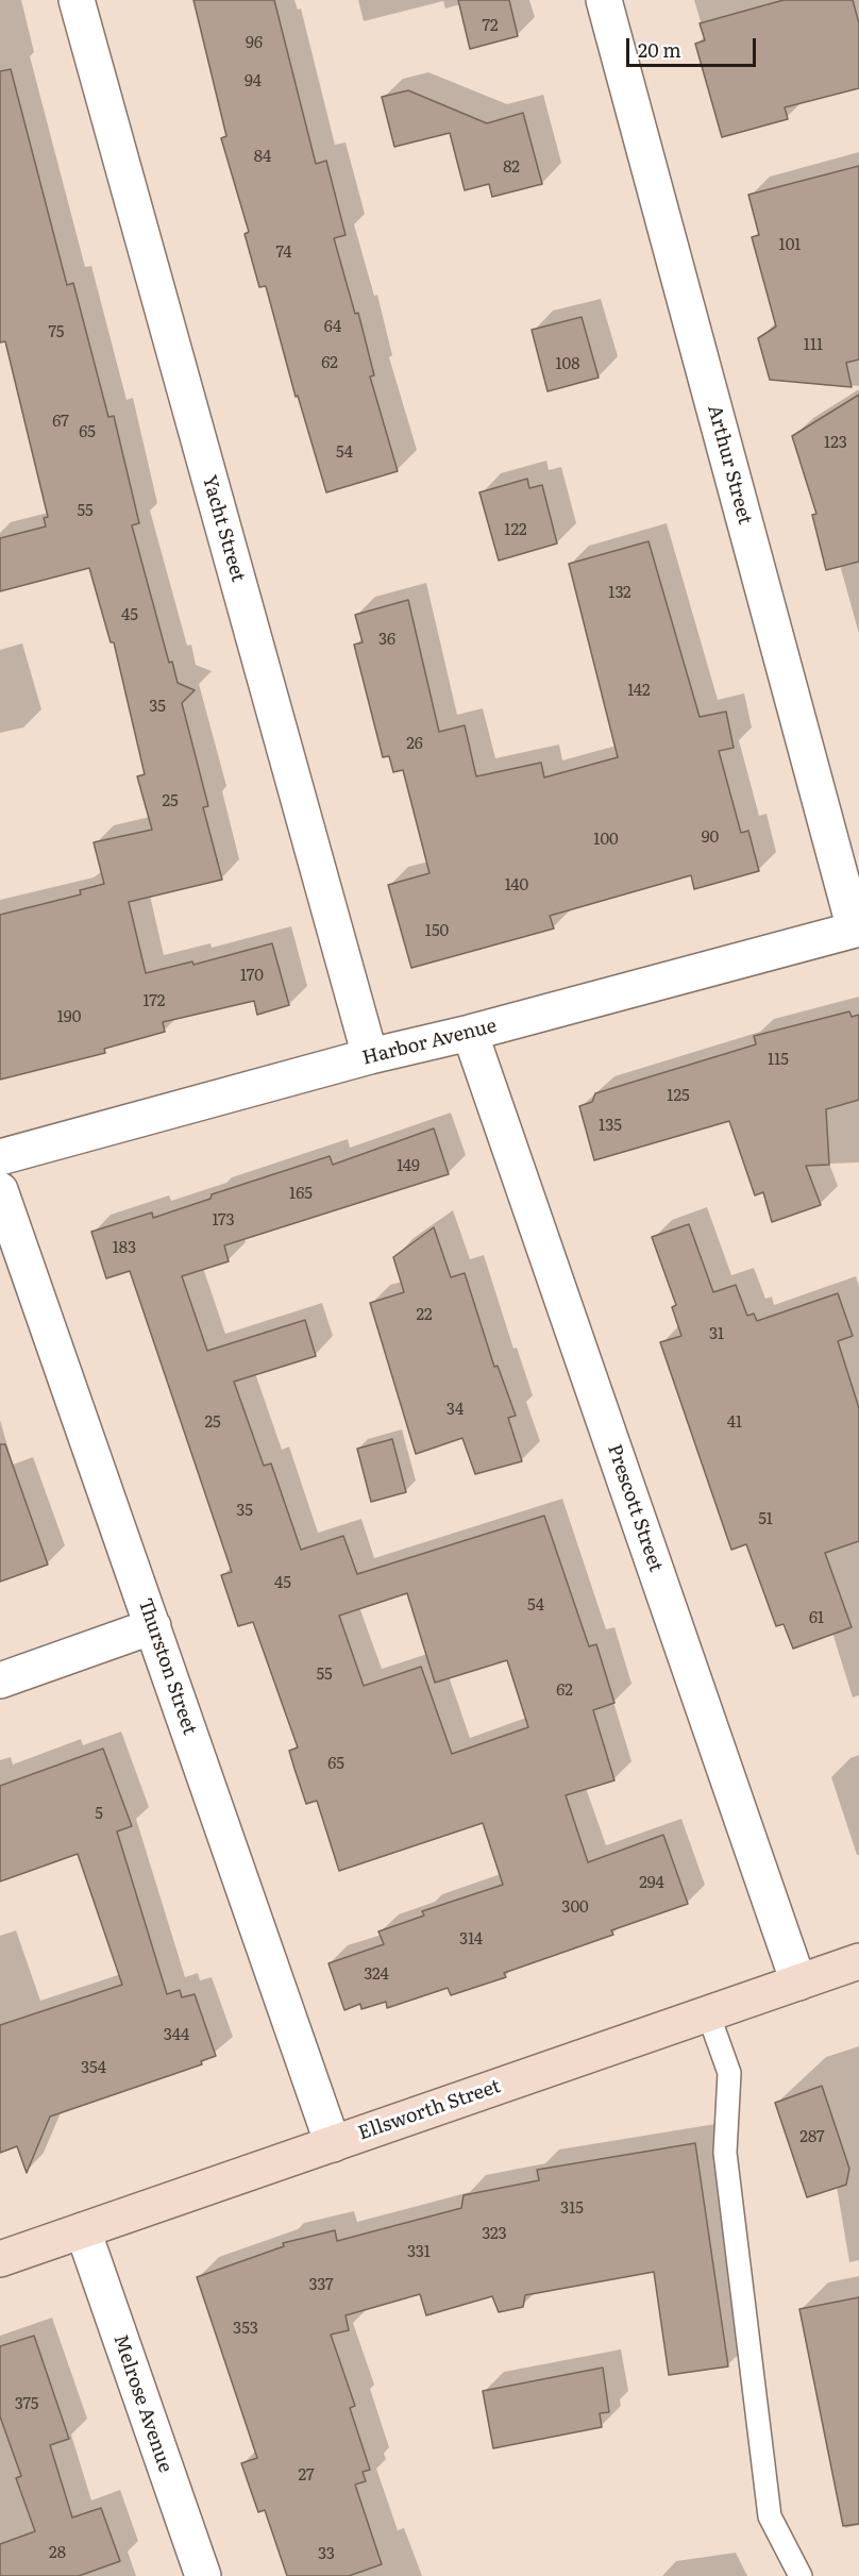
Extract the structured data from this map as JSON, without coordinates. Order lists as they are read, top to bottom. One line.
{"streets":{"street":["Arthur Street","Yacht Street","Harbor Avenue","Prescott Street","Thurston Street","Ellsworth Street","Melrose Avenue"]},"crossings":[["Arthur Street","Harbor Avenue"],["Yacht Street","Harbor Avenue"],["Harbor Avenue","Prescott Street"],["Prescott Street","Ellsworth Street"],["Thurston Street","Ellsworth Street"],["Ellsworth Street","Melrose Avenue"]],"house_numbers":["72","96","94","84","82","101","74","64","75","111","62","108","67","65","123","54","55","122","132","45","36","142","35","26","25","90","100","140","150","170","172","190","115","125","135","149","165","173","183","22","31","34","25","41","35","51","45","54","61","55","62","65","5","294","300","314","324","344","354","287","315","323","331","337","353","375","27","28","33"],"scale_bar":"20 m"}
